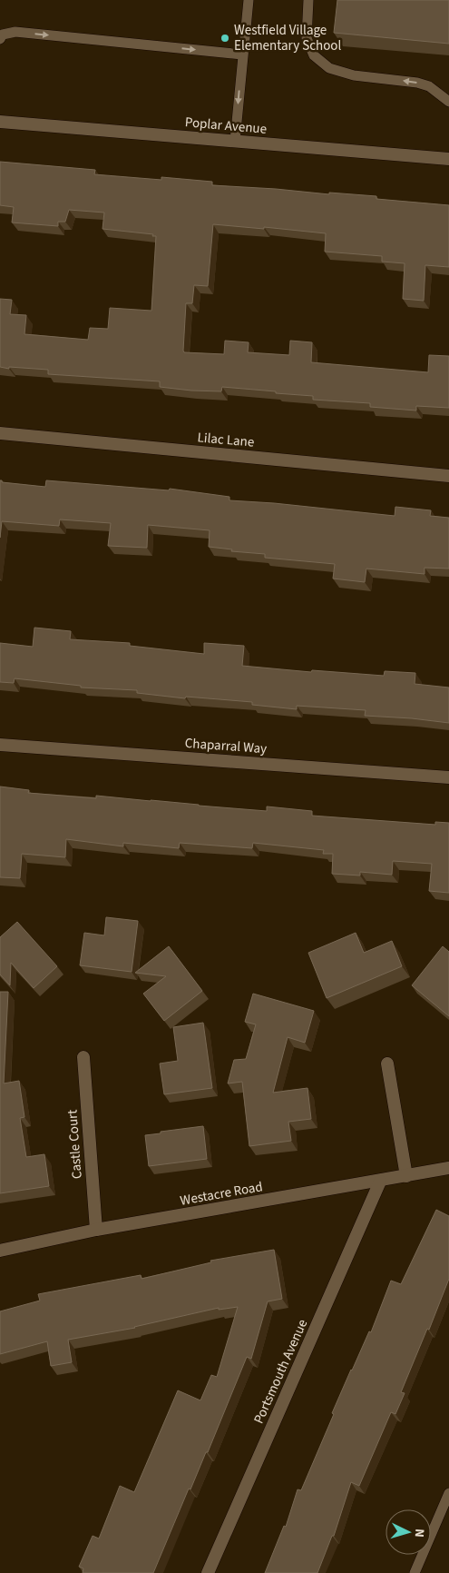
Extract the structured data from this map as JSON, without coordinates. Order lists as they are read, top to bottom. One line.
{"streets":{"street":["Poplar Avenue","Lilac Lane","Chaparral Way","Castle Court","Westacre Road","Portsmouth Avenue"]},"crossings":[["Castle Court","Westacre Road"],["Westacre Road","Portsmouth Avenue"]],"places":["Westfield Village Elementary School"],"north":"right"}
